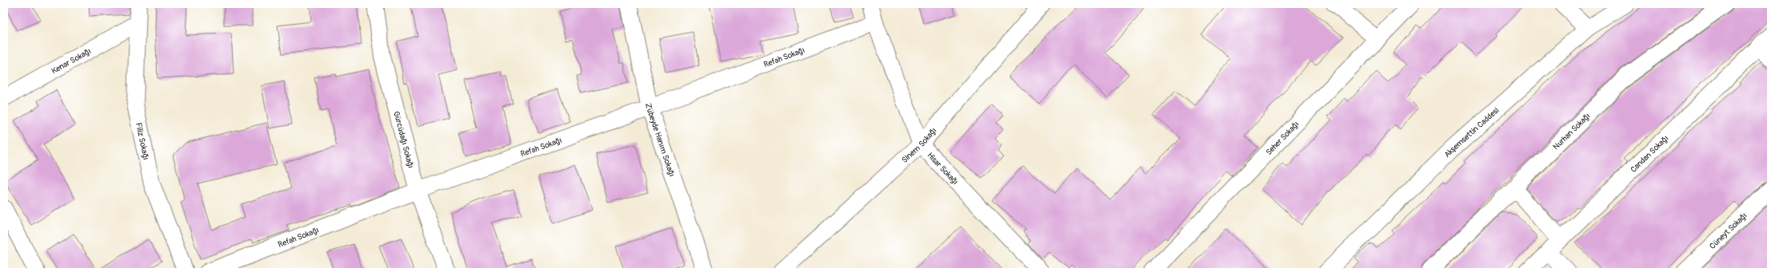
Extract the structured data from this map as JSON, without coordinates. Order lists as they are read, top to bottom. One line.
{"streets":{"street":["Refah Sokağı","Kenar Sokağı","Nurhan Sokağı","Akşemsettin Caddesi","Seher Sokağı","Gürcüdağı Sokağı","Zübeyde Hanım Sokağı","Filiz Sokağı","Sinem Sokağı","Candan Sokağı","Hisar Sokağı","Cüneyt Sokağı"]},"crossings":[["Refah Sokağı","Gürcüdağı Sokağı"],["Refah Sokağı","Zübeyde Hanım Sokağı"],["Refah Sokağı","Hisar Sokağı"],["Kenar Sokağı","Filiz Sokağı"],["Sinem Sokağı","Hisar Sokağı"]]}
